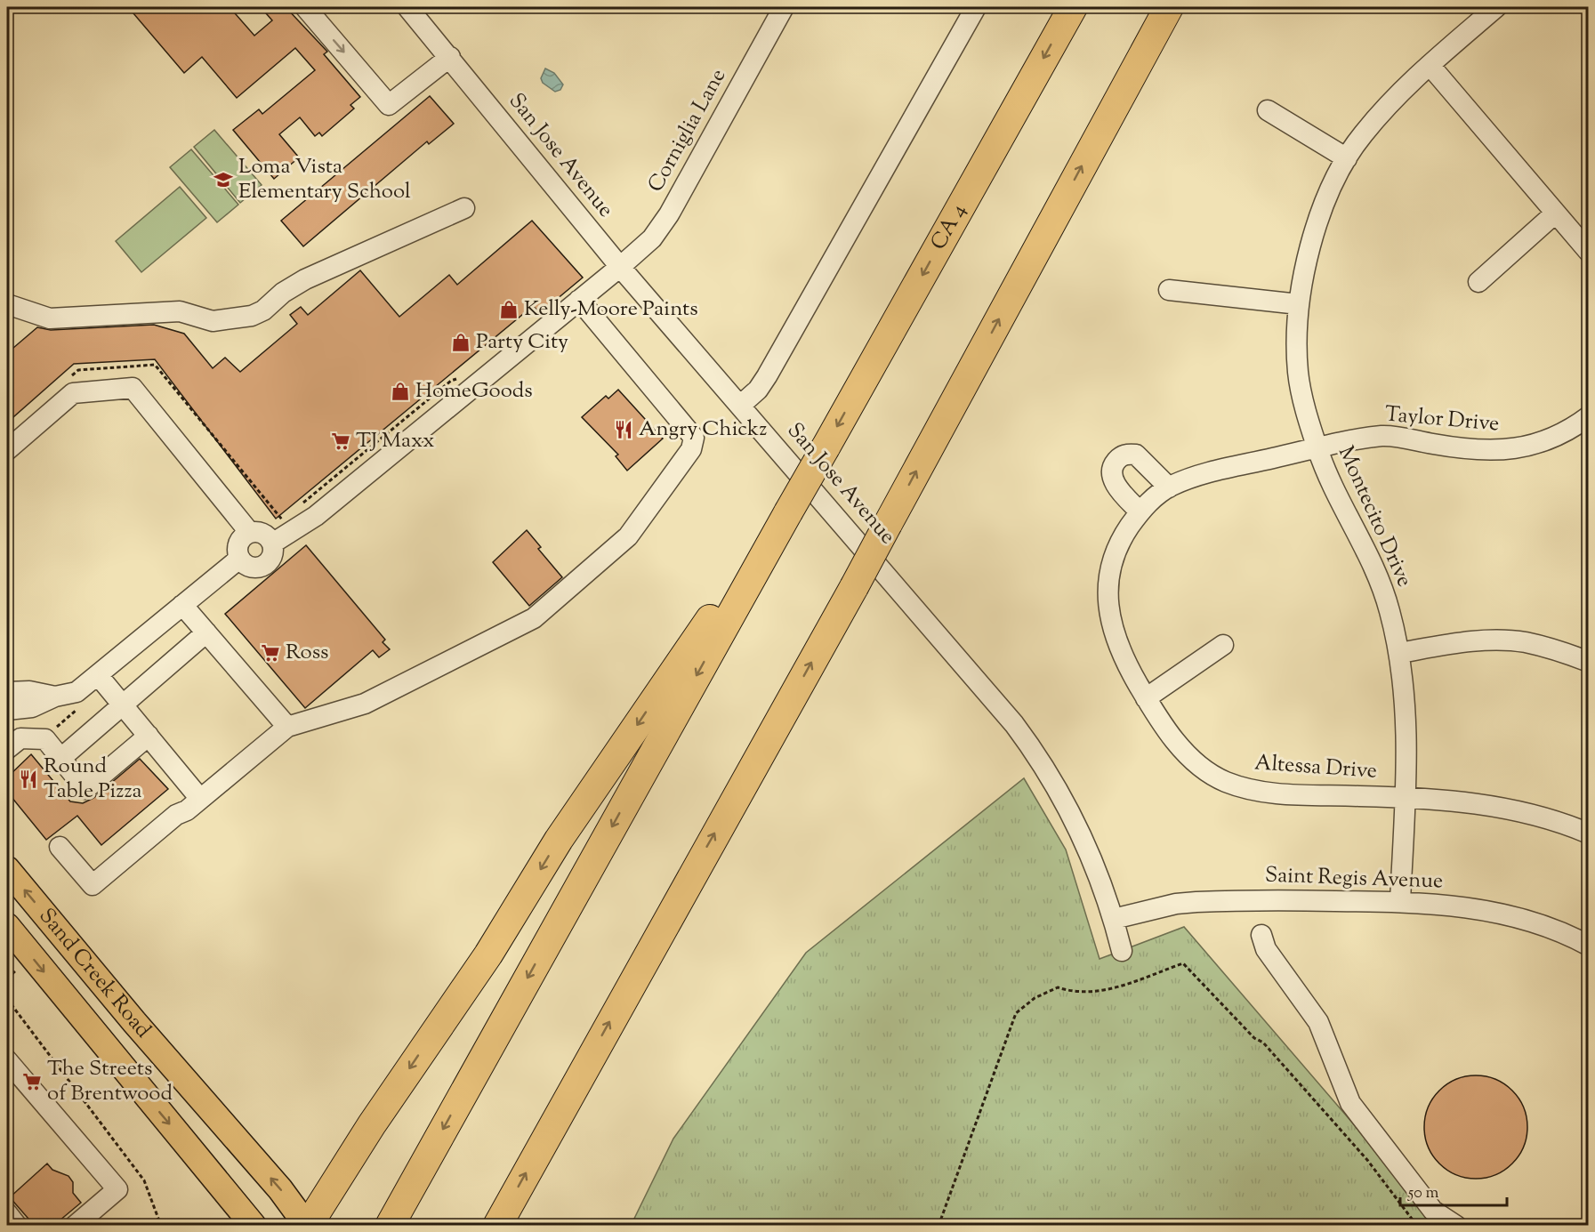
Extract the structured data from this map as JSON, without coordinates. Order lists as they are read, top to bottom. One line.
{"streets":{"highway":["CA 4"],"main road":["Sand Creek Road"],"street":["Corniglia Lane","San Jose Avenue","Taylor Drive","Montecito Drive","Altessa Drive","Saint Regis Avenue"]},"crossings":[["Corniglia Lane","San Jose Avenue"],["San Jose Avenue","Saint Regis Avenue"],["Taylor Drive","Montecito Drive"],["Taylor Drive","Altessa Drive"],["Montecito Drive","Altessa Drive"],["Montecito Drive","Saint Regis Avenue"]],"places":{"school or university":["Loma Vista Elementary School"],"shop":["Kelly-Moore Paints","Party City","HomeGoods"],"restaurant":["Angry Chickz","Round Table Pizza"],"supermarket":["TJ Maxx","Ross","The Streets of Brentwood"]},"scale_bar":"50 m"}
